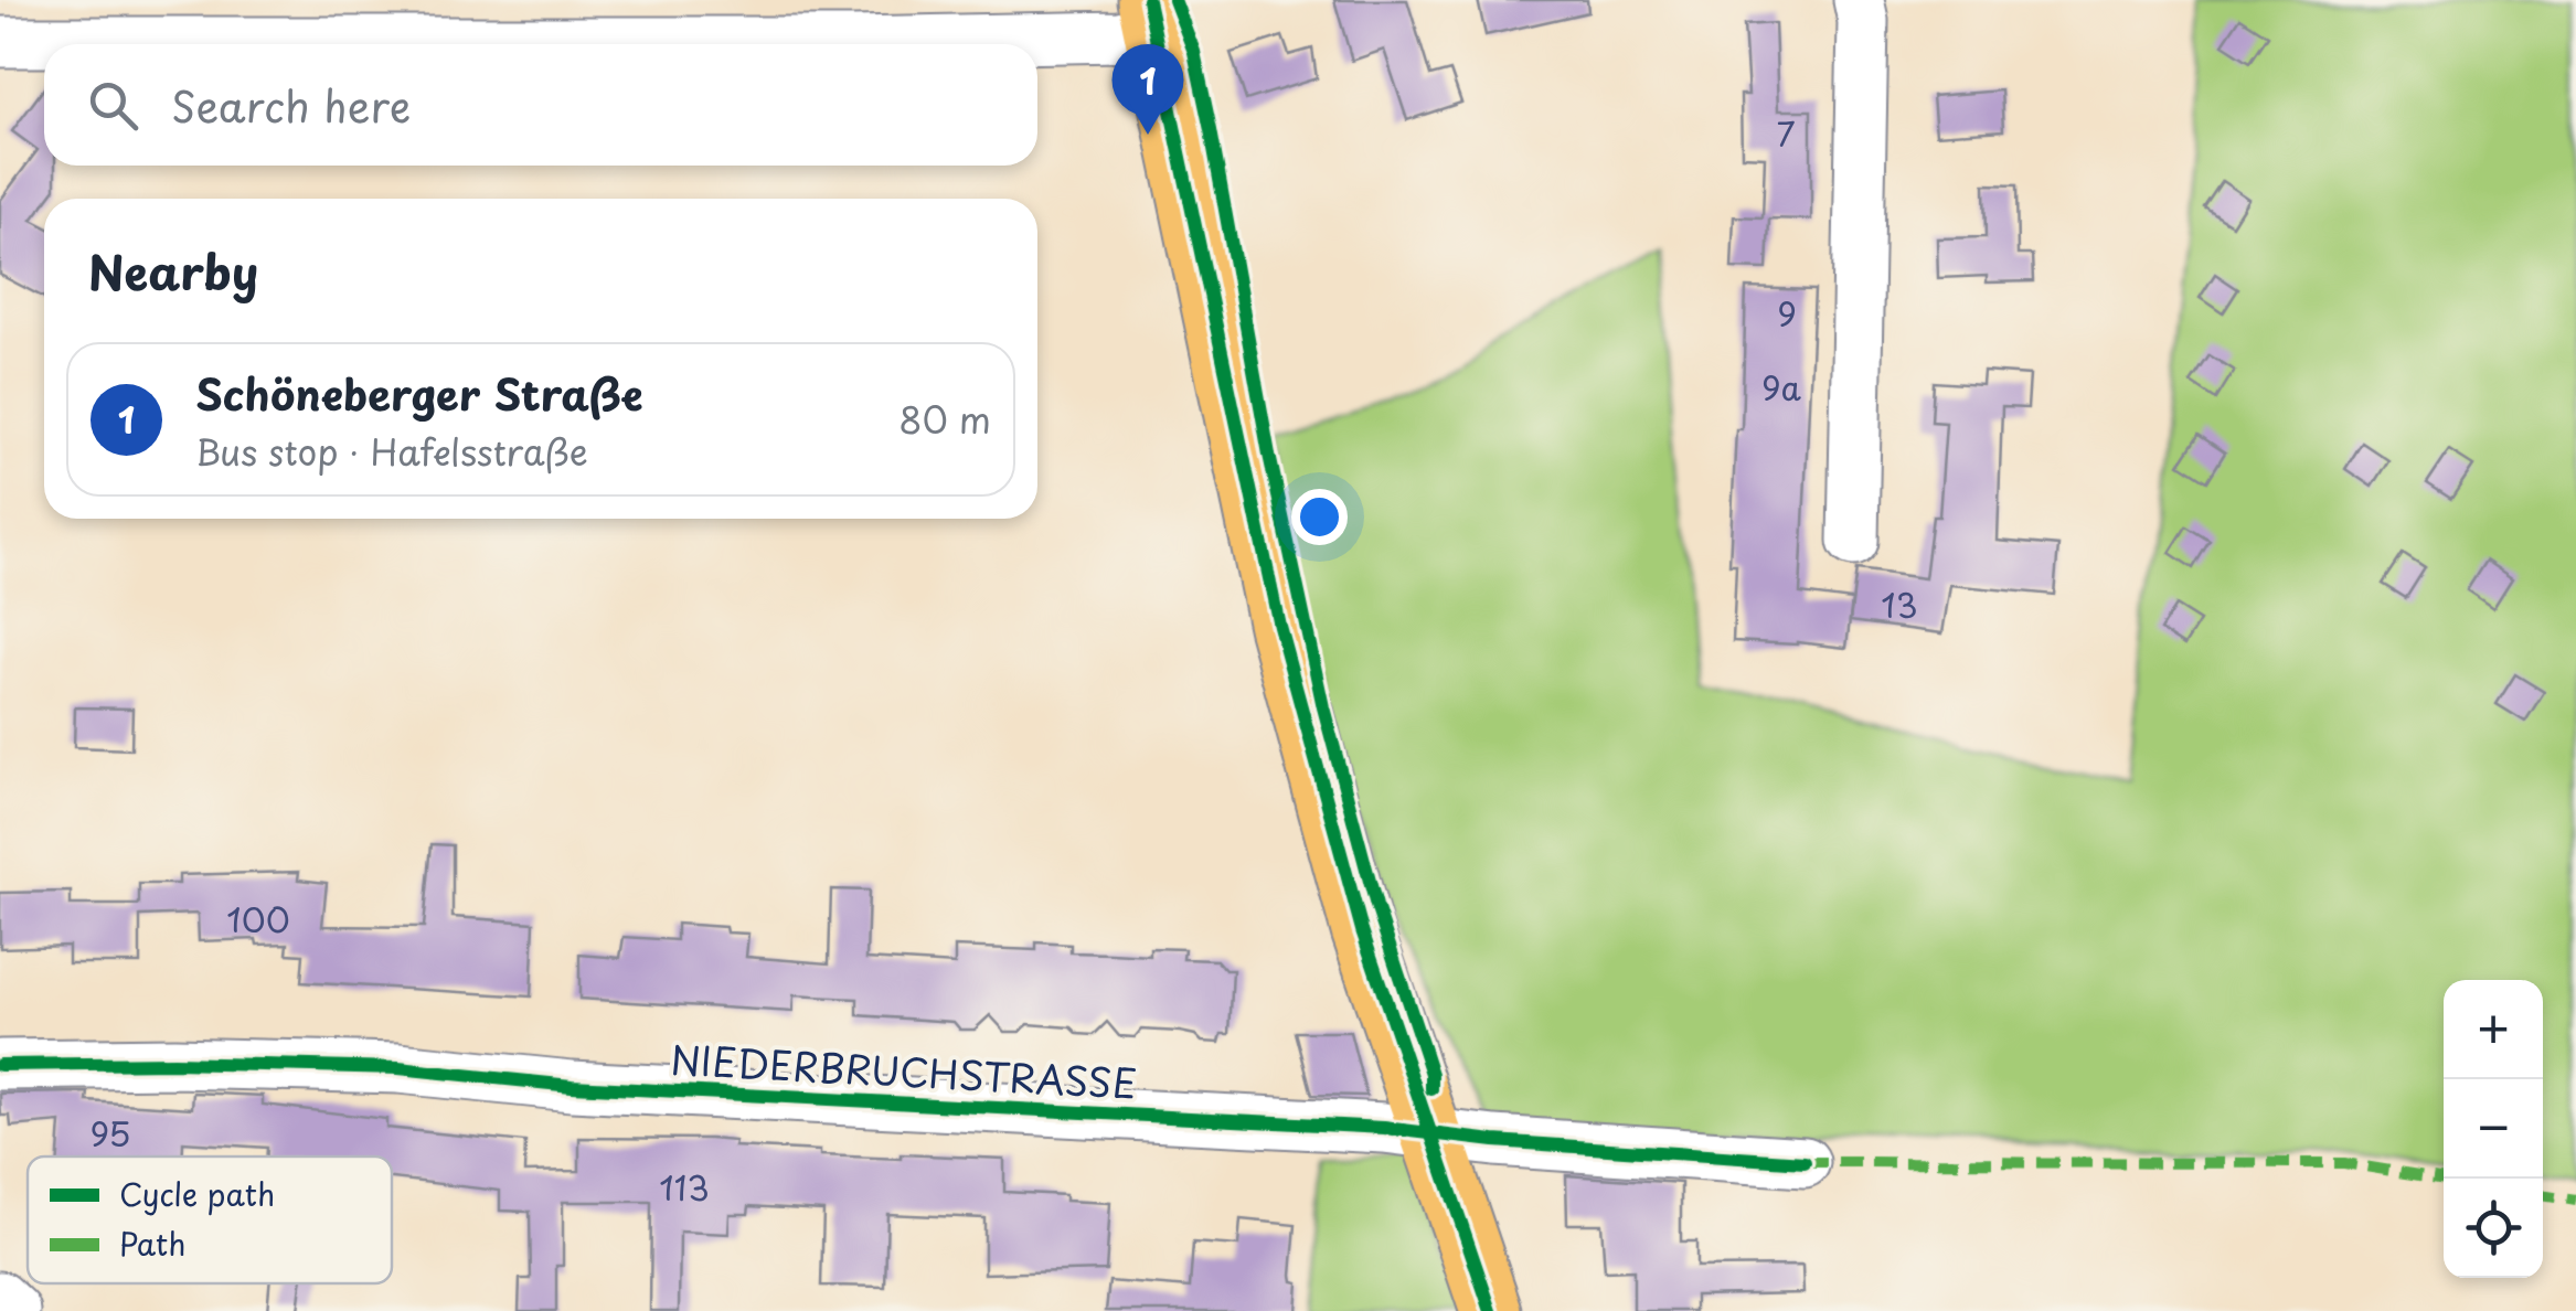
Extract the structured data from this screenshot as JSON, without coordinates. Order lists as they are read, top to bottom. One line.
{"streets":{"street":["NIEDERBRUCHSTRASSE"]},"house_numbers":["7","9","9a","13","100","95","113"],"legend":["Cycle path","Path"],"page":{"pins":"1","search":"Search here","heading":"Nearby","list":[{"mark":"1","name":"Schöneberger Straße","note":"Bus stop · Hafelsstraße","value":"80 m"}],"map_buttons":["+","−"]}}
